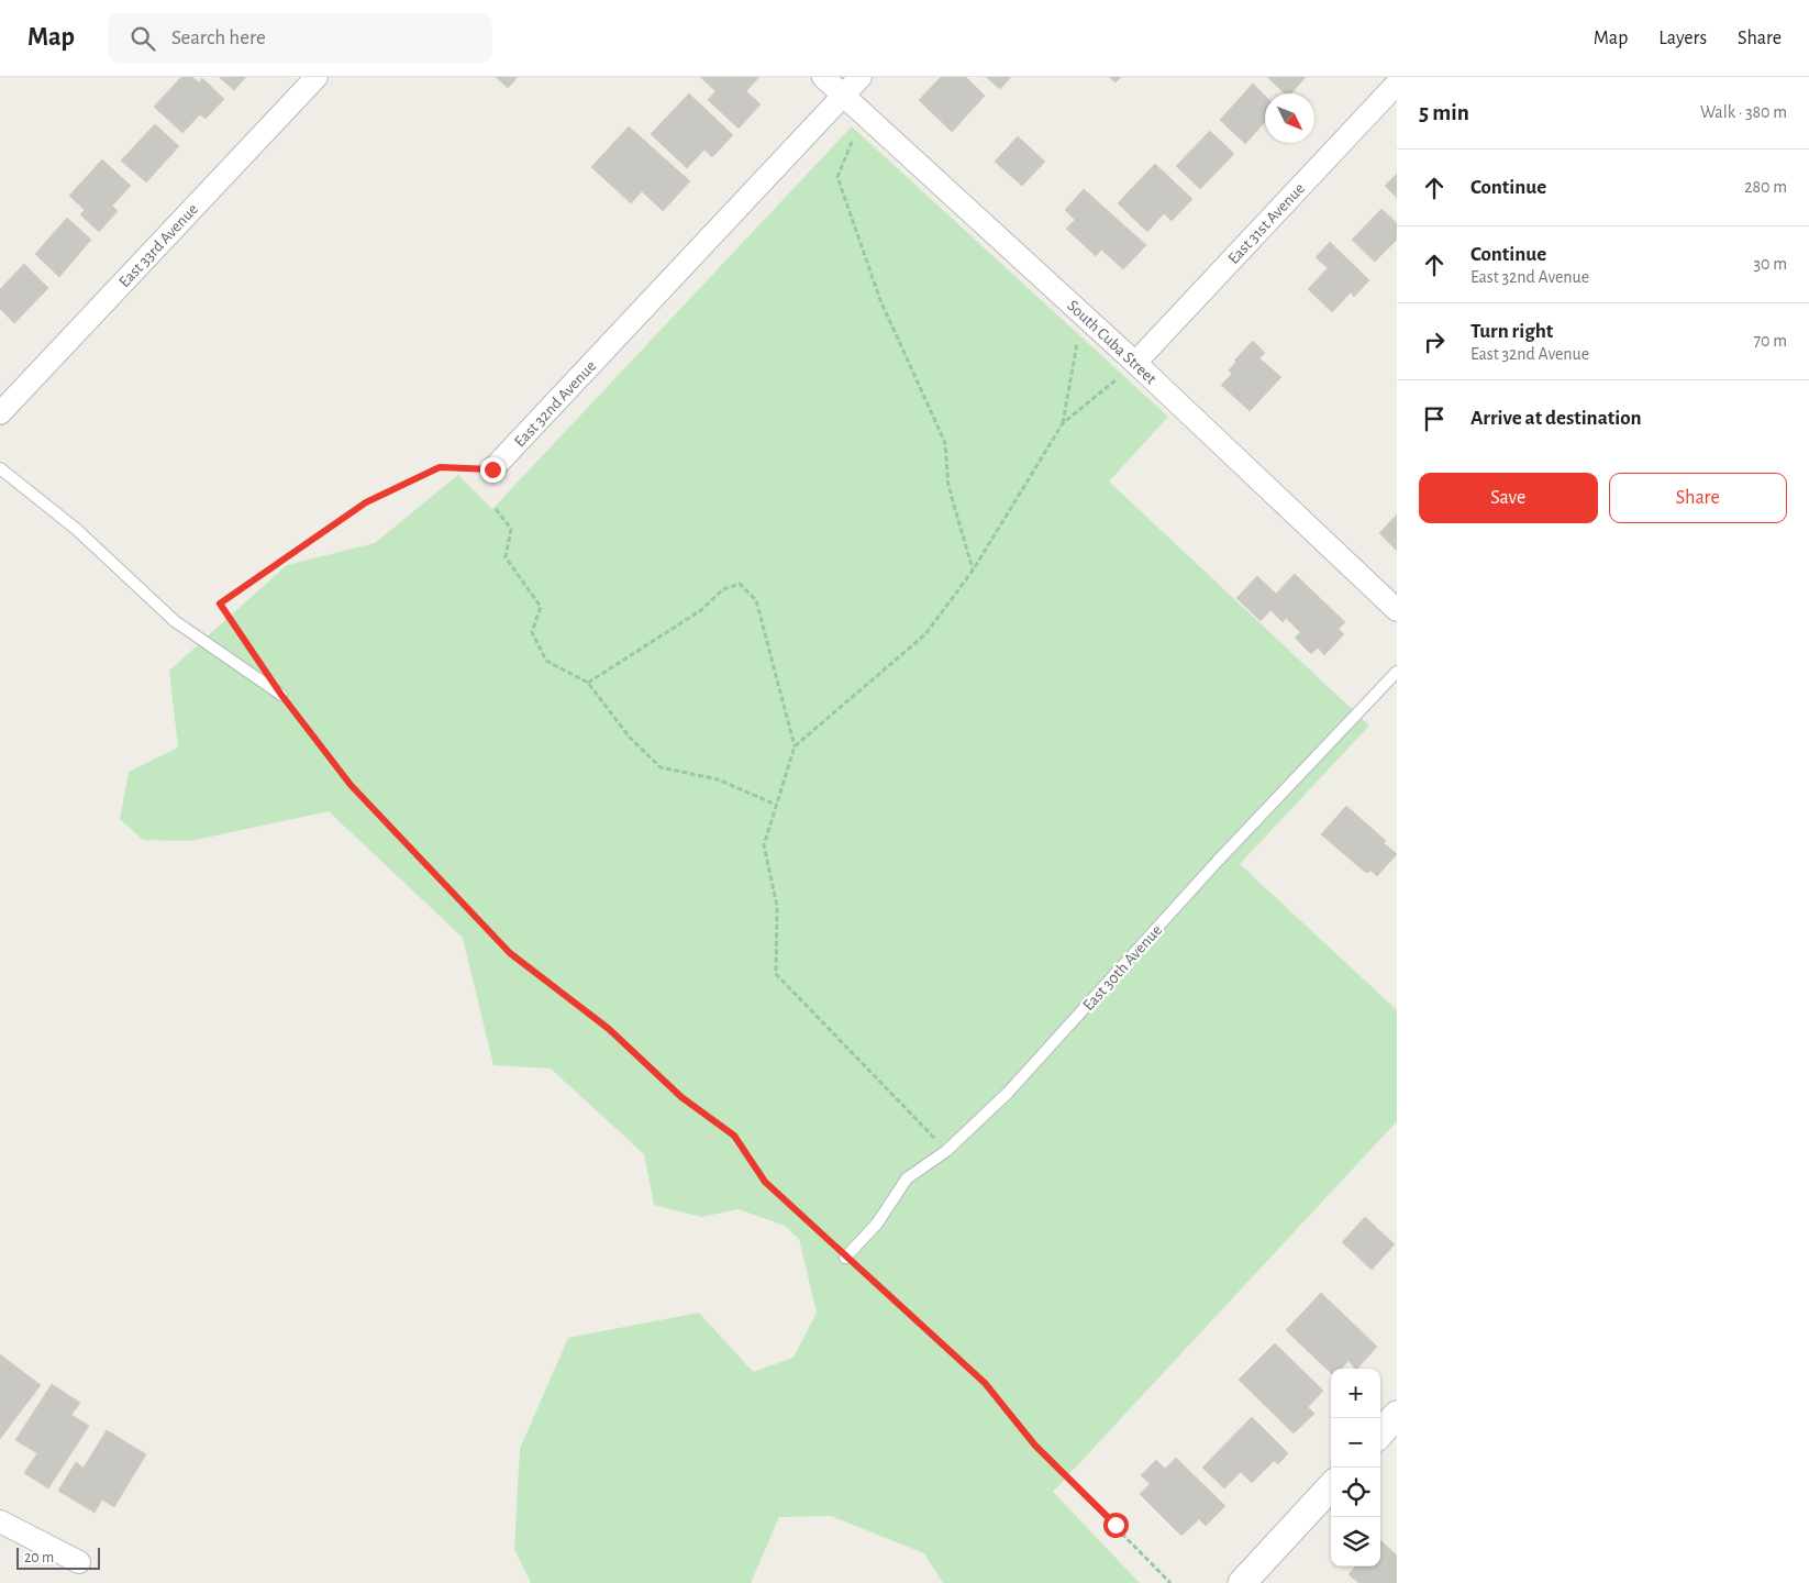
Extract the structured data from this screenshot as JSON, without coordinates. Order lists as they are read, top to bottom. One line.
{"streets":{"street":["East 31st Avenue","East 33rd Avenue","South Cuba Street","East 32nd Avenue"],"lane":["East 30th Avenue"]},"crossings":[["East 31st Avenue","South Cuba Street"],["South Cuba Street","East 32nd Avenue"]],"scale_bar":"20 m","north":"bottom right","page":{"header":"Map","search":"Search here","nav":["Map","Layers","Share"],"heading":["5 min","Walk · 380 m"],"list":[["Continue","280 m"],["Continue","East 32nd Avenue","30 m"],["Turn right","East 32nd Avenue","70 m"],"Arrive at destination"],"buttons":["Save","Share"],"map_buttons":["+","−"],"scale":"20 m"}}
